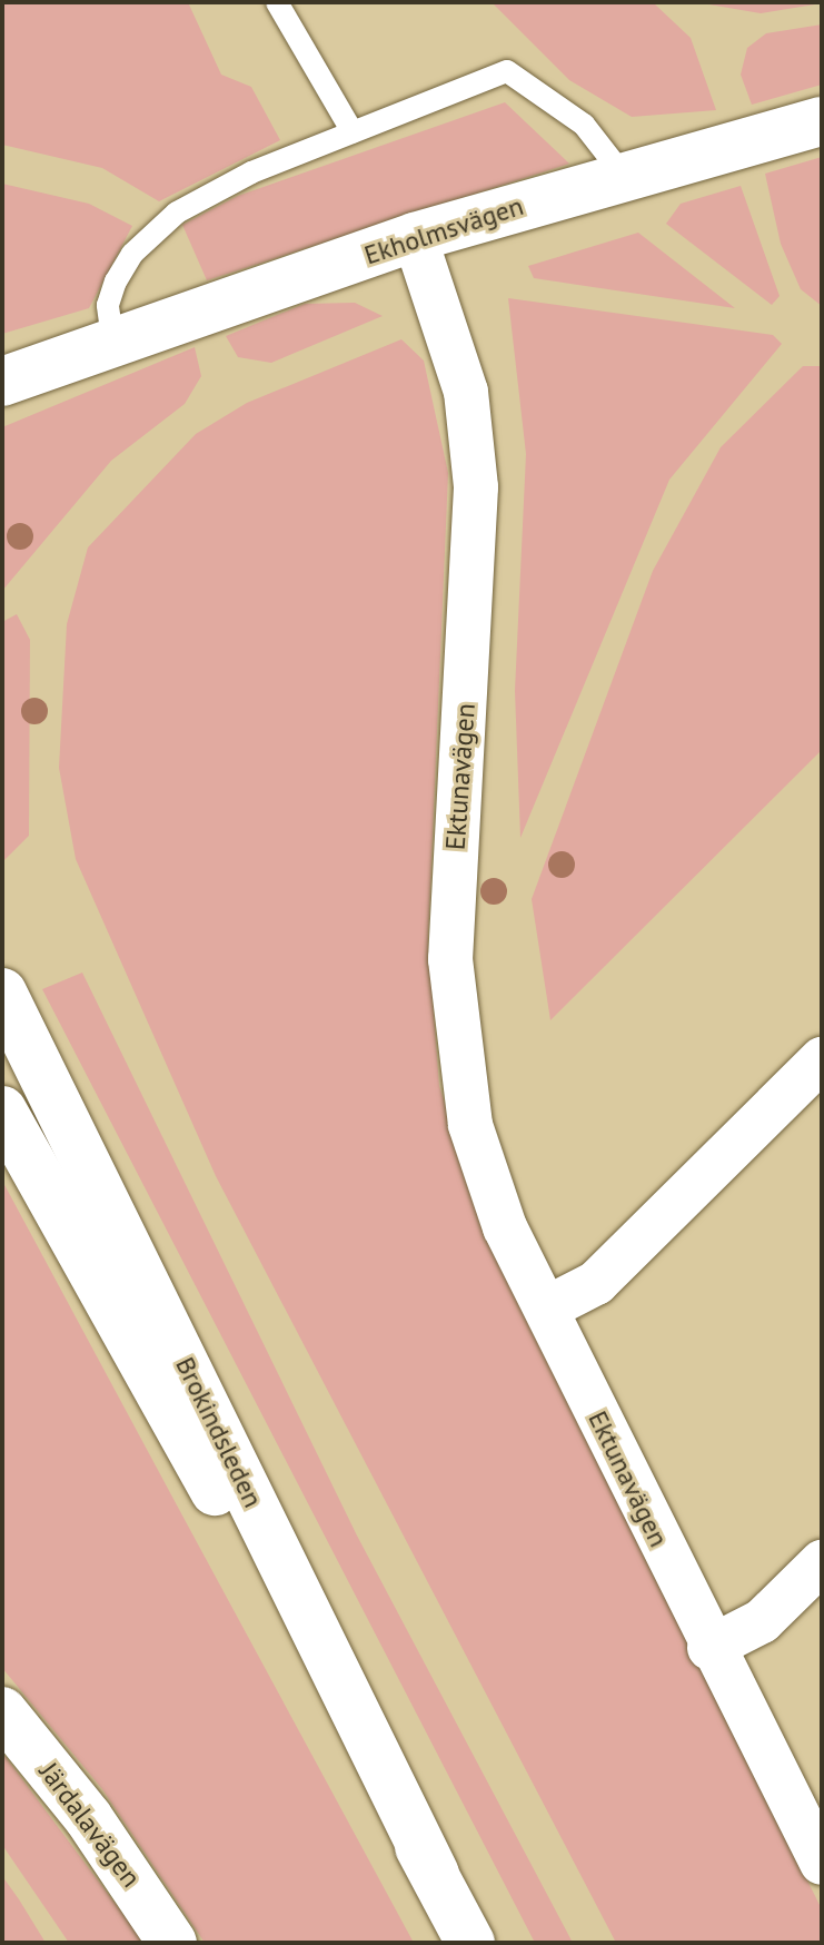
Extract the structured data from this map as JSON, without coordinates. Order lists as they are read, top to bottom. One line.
{"streets":{"main road":["Ekholmsvägen","Brokindsleden","Järdalavägen"],"street":["Ektunavägen"]},"crossings":[["Ekholmsvägen","Ektunavägen"]]}
